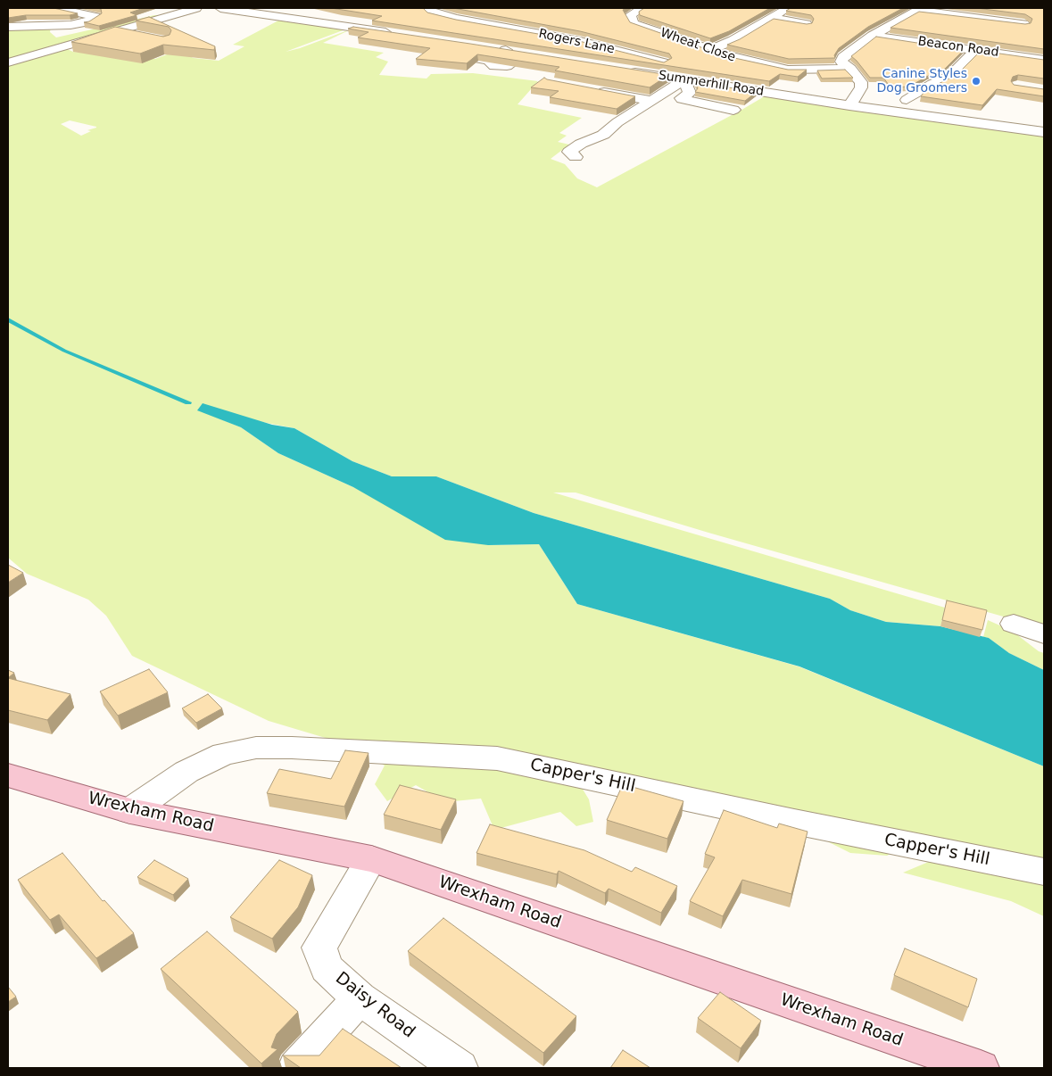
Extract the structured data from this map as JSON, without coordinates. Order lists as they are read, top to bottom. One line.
{"streets":{"main road":["Wrexham Road"],"street":["Rogers Lane","Wheat Close","Beacon Road","Summerhill Road","Capper's Hill","Daisy Road"]},"crossings":[["Rogers Lane","Summerhill Road"],["Capper's Hill","Wrexham Road"],["Wrexham Road","Daisy Road"]],"places":["Canine Styles Dog Groomers"]}
